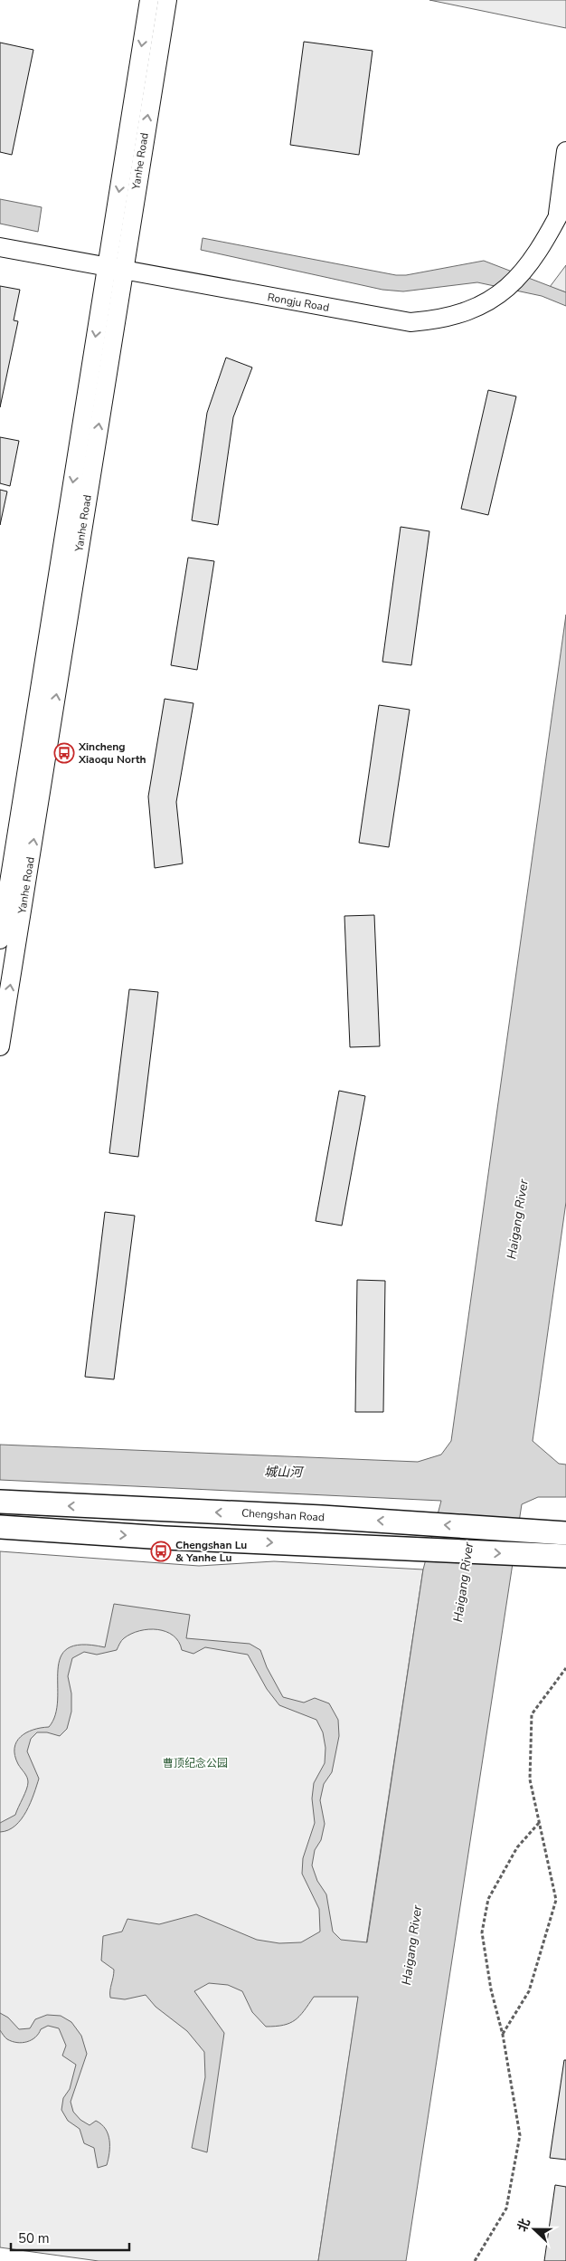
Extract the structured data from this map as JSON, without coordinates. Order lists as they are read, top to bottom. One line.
{"streets":{"main road":["Chengshan Road"],"street":["Yanhe Road","Rongju Road"]},"crossings":[["Yanhe Road","Rongju Road"]],"water":["Haigang River","城山河"],"parks":["曹顶纪念公园"],"places":{"bus stop":["Xincheng Xiaoqu North","Chengshan Lu & Yanhe Lu"]},"scale_bar":"50 m","north":"left"}
